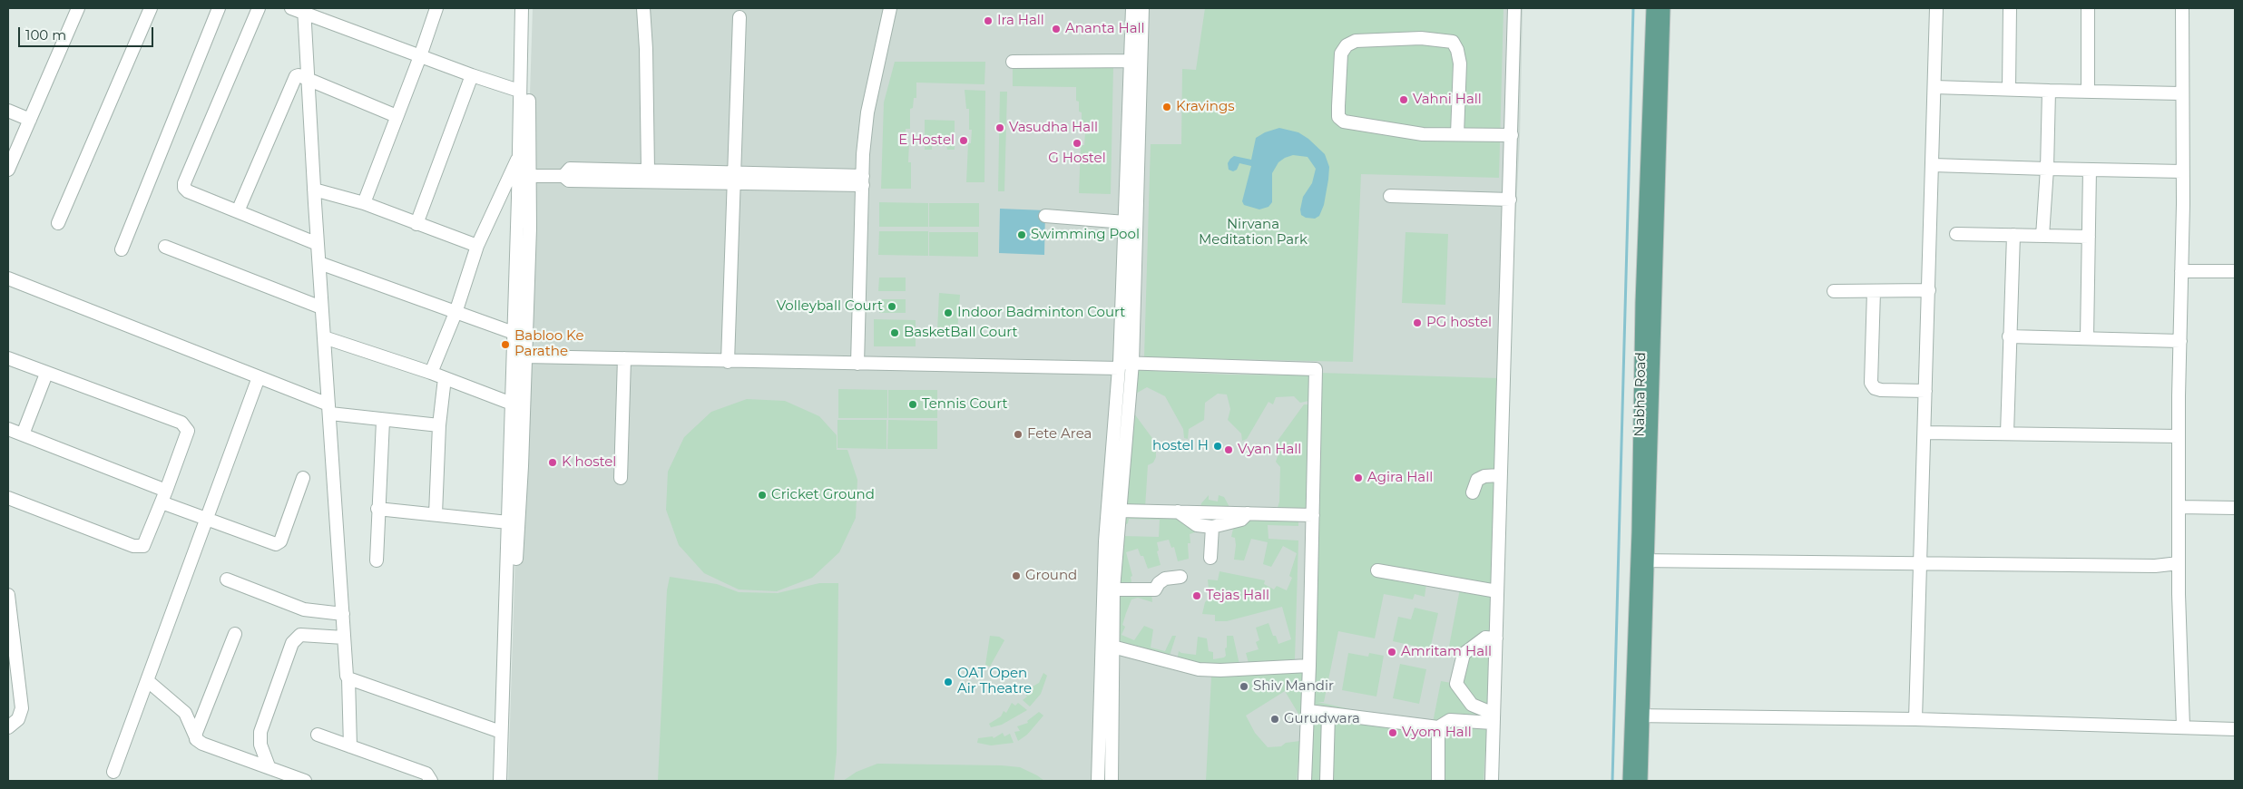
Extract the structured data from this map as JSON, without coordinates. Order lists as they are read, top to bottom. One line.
{"streets":{"main road":["Nabha Road"]},"parks":["Nirvana Meditation Park"],"places":["Ira Hall","Ananta Hall","Vahni Hall","Kravings","Vasudha Hall","E Hostel","G Hostel","Swimming Pool","Volleyball Court","Indoor Badminton Court","PG hostel","BasketBall Court","Babloo Ke Parathe","Tennis Court","Fete Area","hostel H","Vyan Hall","K hostel","Agira Hall","Cricket Ground","Ground","Tejas Hall","Amritam Hall","OAT Open Air Theatre","Shiv Mandir","Gurudwara","Vyom Hall"],"scale_bar":"100 m"}
